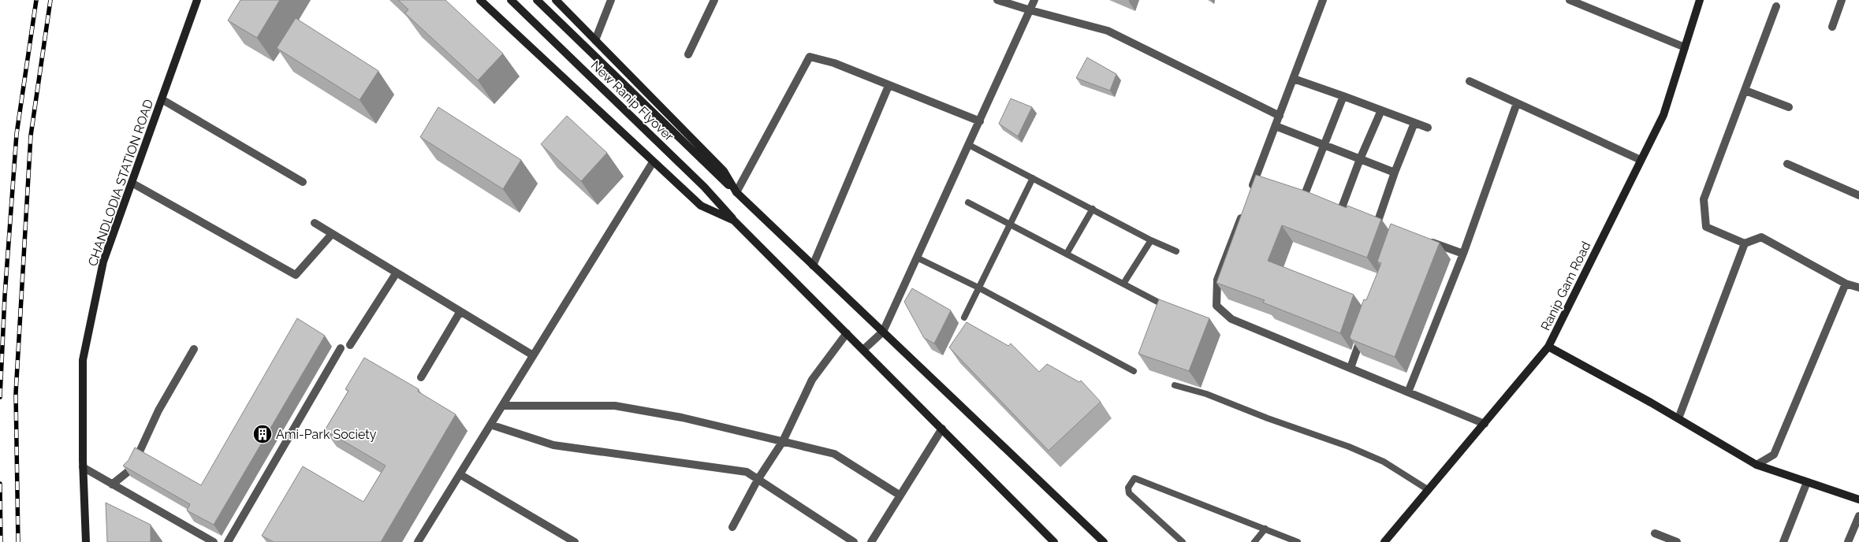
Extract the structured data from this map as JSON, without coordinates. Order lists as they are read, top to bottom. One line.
{"streets":{"street":["New Ranip Flyover","CHANDLODIA STATION ROAD","Ranip Gam Road"]},"places":{"building":["Ami-Park Society"]}}
